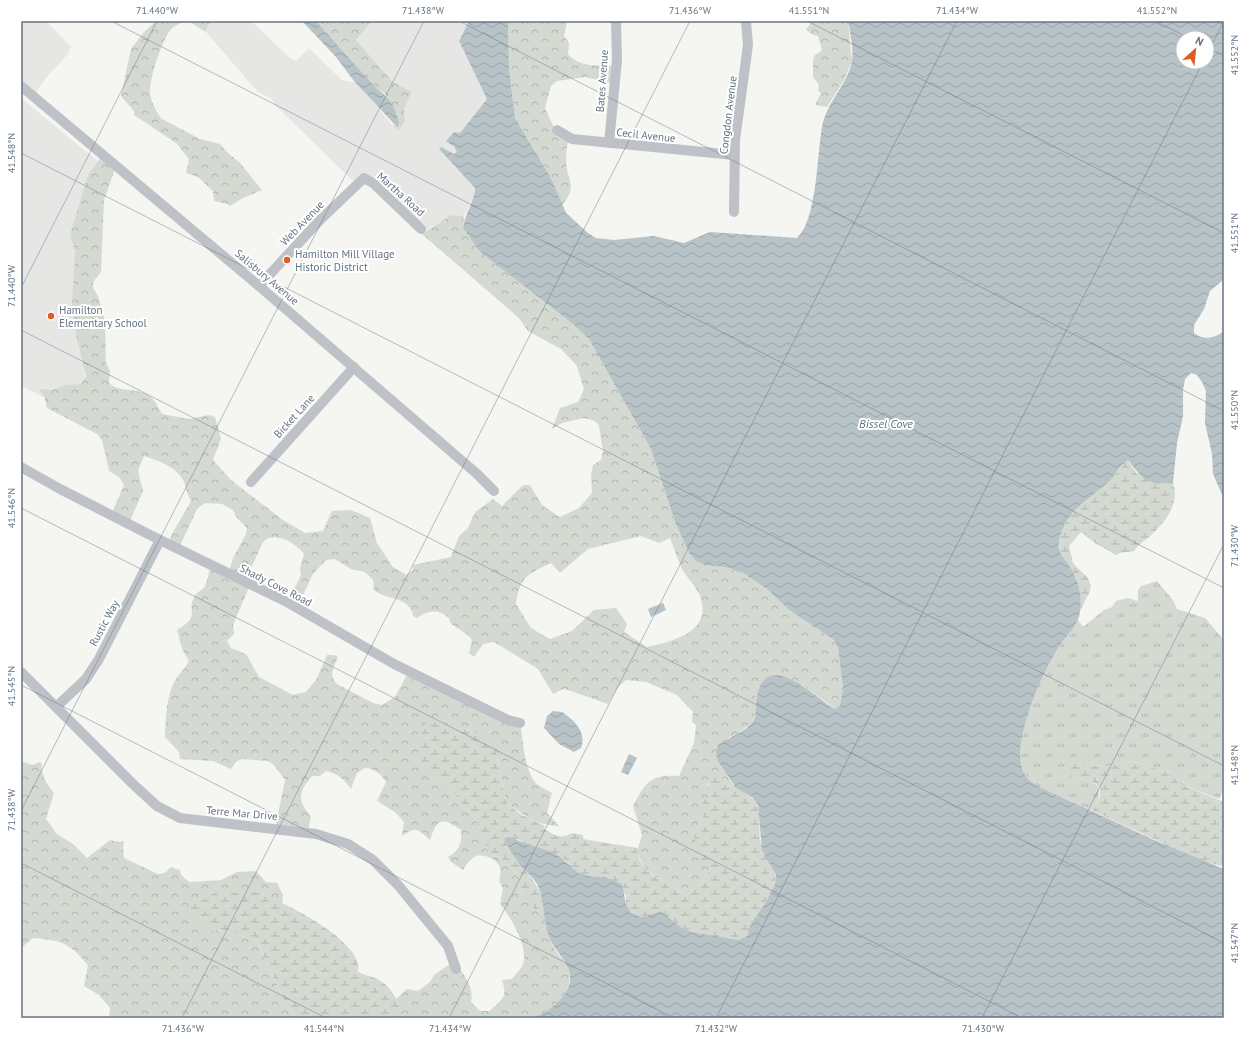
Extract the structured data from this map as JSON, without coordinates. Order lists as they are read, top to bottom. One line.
{"streets":{"street":["Bates Avenue","Congdon Avenue","Cecil Avenue","Martha Road","Web Avenue","Salisbury Avenue","Bicket Lane","Shady Cove Road","Rustic Way","Terre Mar Drive"]},"crossings":[["Bates Avenue","Cecil Avenue"],["Congdon Avenue","Cecil Avenue"],["Martha Road","Web Avenue"],["Web Avenue","Salisbury Avenue"],["Salisbury Avenue","Bicket Lane"],["Shady Cove Road","Rustic Way"],["Rustic Way","Terre Mar Drive"]],"water":["Bissel Cove"],"places":["Hamilton Mill Village Historic District","Hamilton Elementary School"],"north":"top right","coordinates":["71.440°W","71.438°W","71.436°W","41.551°N","71.434°W","41.552°N","41.548°N","41.550°N","41.546°N","71.430°W","41.545°N","41.547°N","41.544°N","71.432°W"]}
